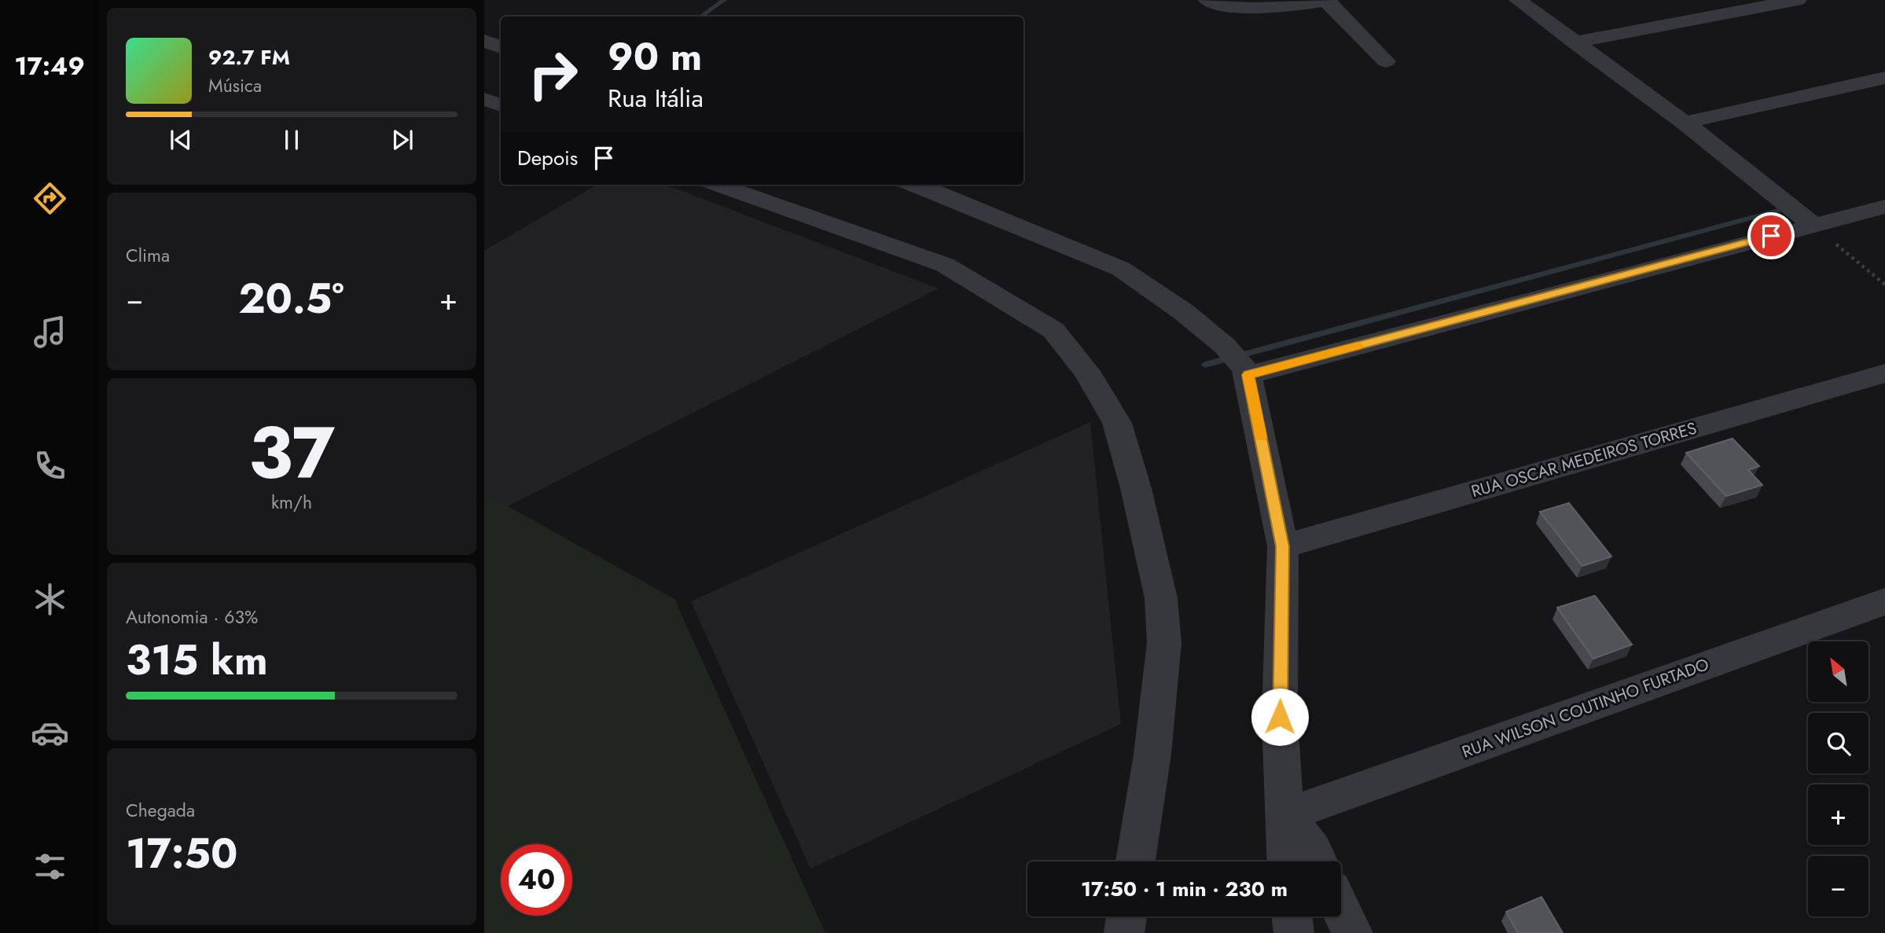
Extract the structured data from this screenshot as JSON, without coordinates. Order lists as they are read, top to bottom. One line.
{"streets":{"street":["RUA OSCAR MEDEIROS TORRES","RUA WILSON COUTINHO FURTADO"]},"north":"top left","page":{"tabs":"17:49","turn":["90 m","Rua Itália"],"song":["92.7 FM","Música"],"then":"Depois","tile":["Clima",["37","km/h"],["Autonomia · 63%","315 km"],["Chegada","17:50"]],"heat":["−","20.5°","+"],"map_buttons":["+","−"],"limit":"40","trip":"17:50 · 1 min · 230 m"}}
